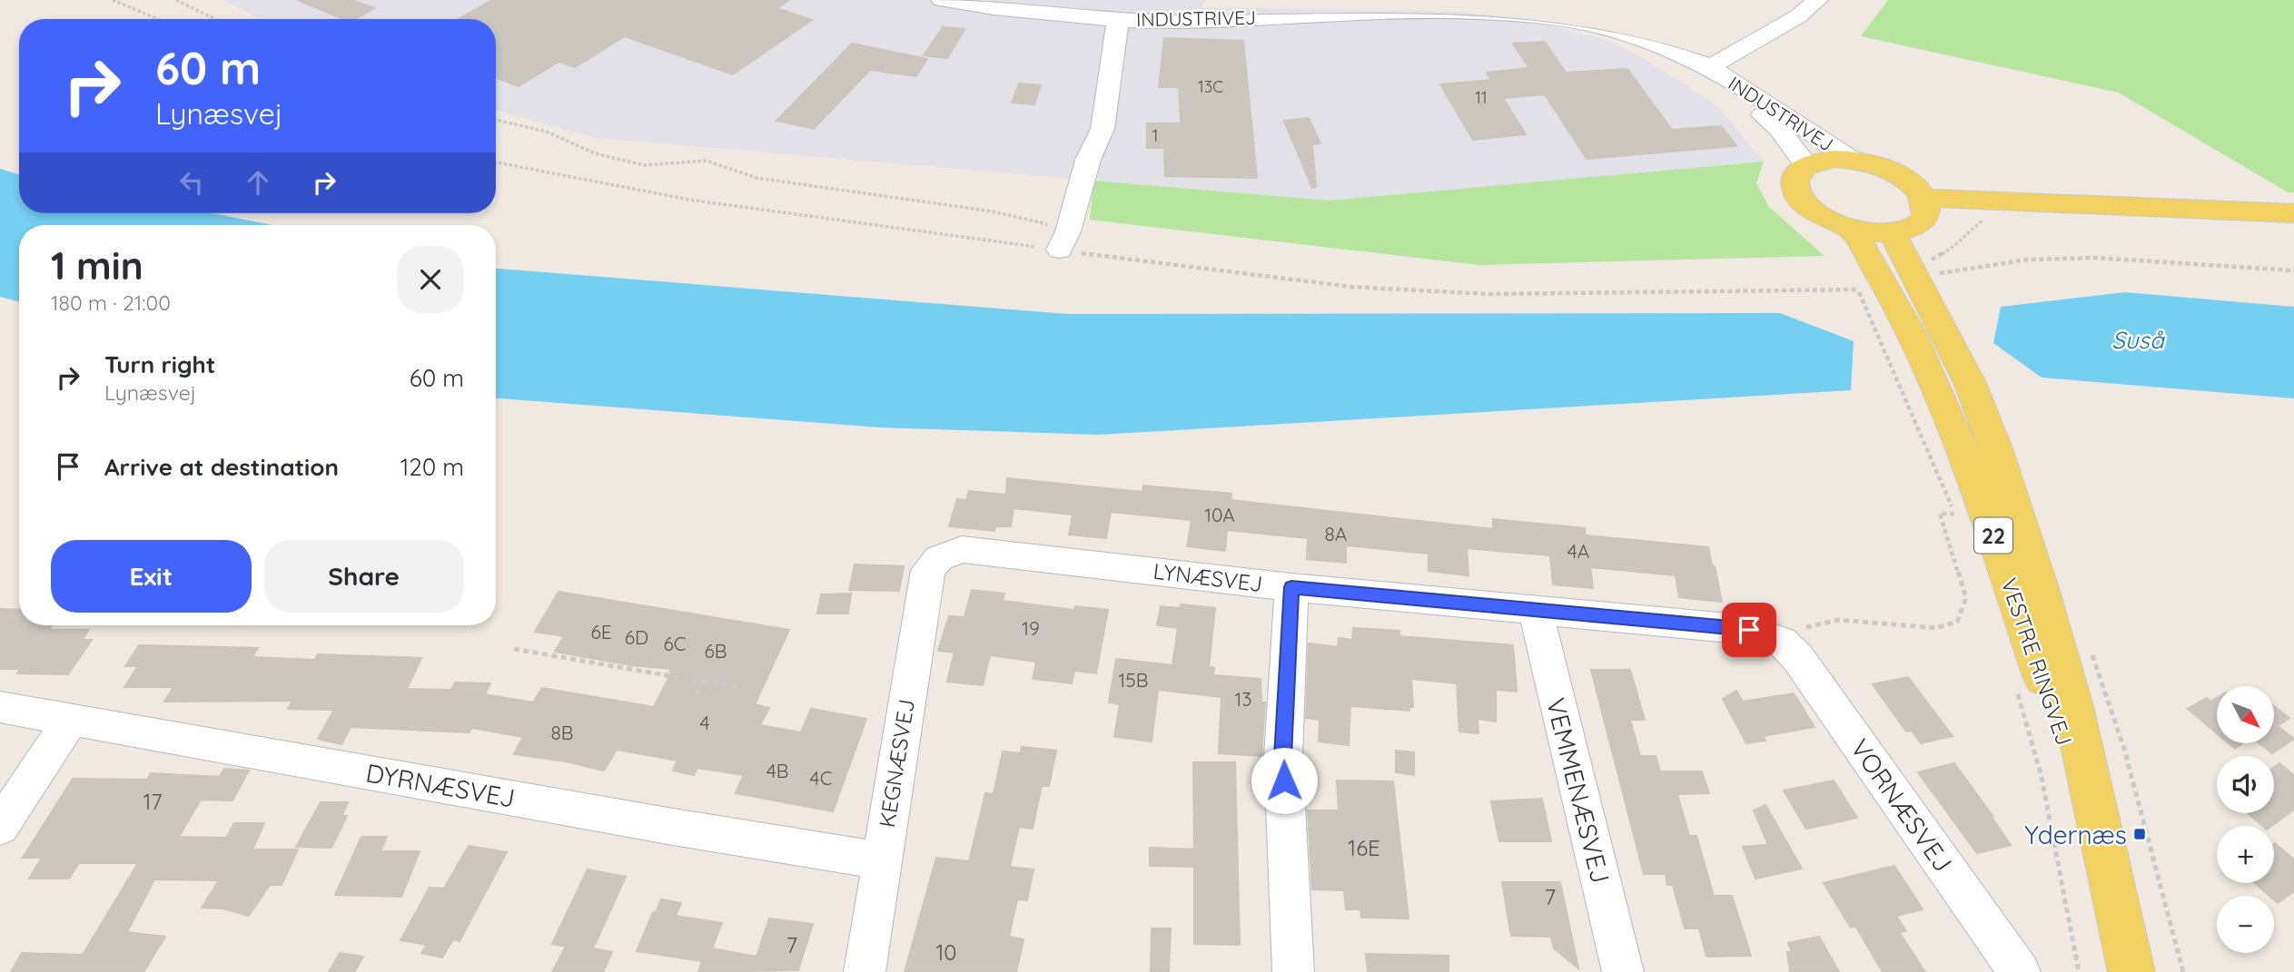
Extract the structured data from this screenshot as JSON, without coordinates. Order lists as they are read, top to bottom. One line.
{"streets":{"main road":["22","VESTRE RINGVEJ"],"street":["INDUSTRIVEJ","LYNÆSVEJ","KEGNÆSVEJ","DYRNÆSVEJ","VEMMENÆSVEJ","VORNÆSVEJ"]},"crossings":[["LYNÆSVEJ","KEGNÆSVEJ"],["LYNÆSVEJ","VEMMENÆSVEJ"],["LYNÆSVEJ","VORNÆSVEJ"],["KEGNÆSVEJ","DYRNÆSVEJ"]],"water":["Suså"],"places":{"transit":["Ydernæs"]},"house_numbers":["13C","11","1","10A","8A","4A","19","6E","6D","6C","6B","15B","13","4","8B","4B","4C","17","16E","7","7","10"],"north":"bottom right","page":{"turn":["60 m","Lynæsvej"],"heading":["1 min","180 m · 21:00"],"list":[{"name":"Turn right","note":"Lynæsvej","value":"60 m"},{"name":"Arrive at destination","value":"120 m"}],"buttons":["Exit","Share"],"map_buttons":["+","−"]}}
